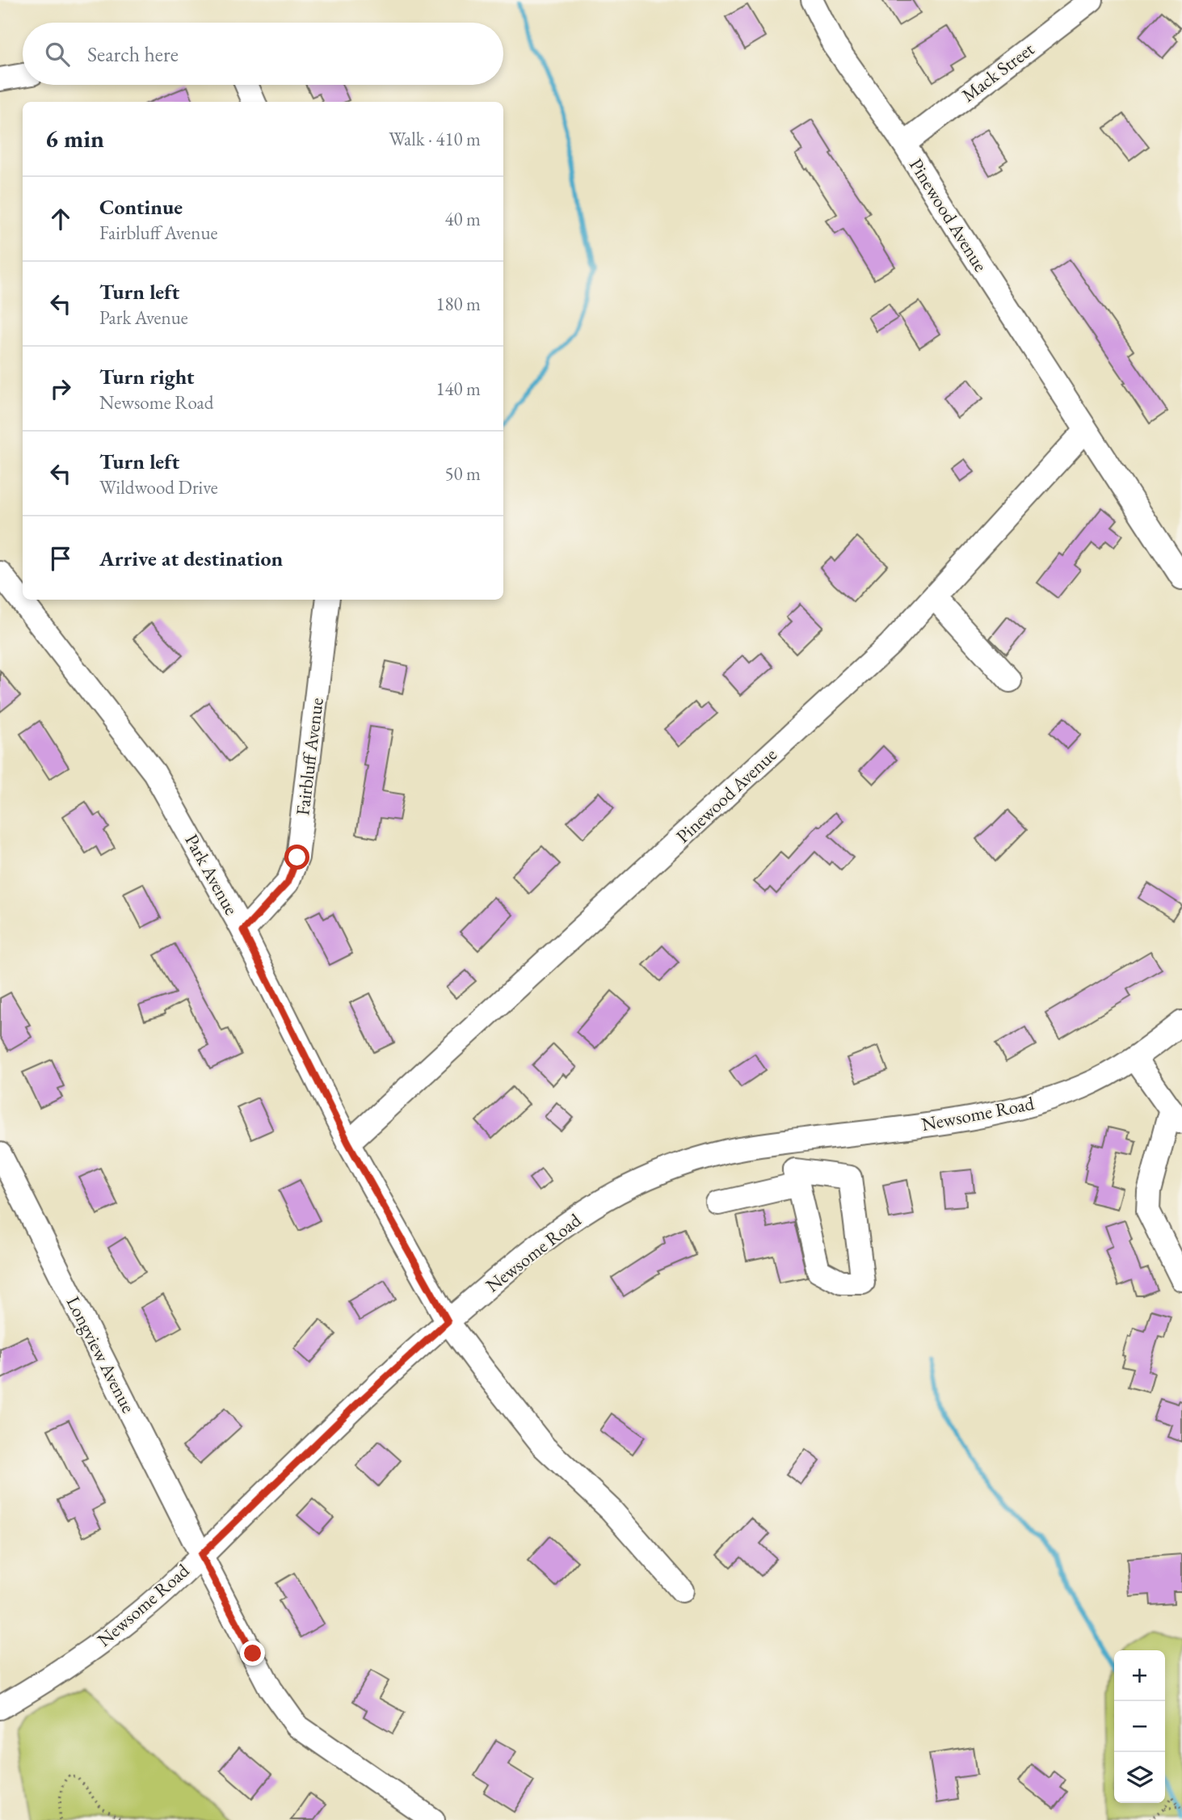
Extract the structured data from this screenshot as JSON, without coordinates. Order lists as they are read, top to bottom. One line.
{"streets":{"street":["Mack Street","Pinewood Avenue","Fairbluff Avenue","Park Avenue","Newsome Road","Longview Avenue"]},"crossings":[["Mack Street","Pinewood Avenue"],["Pinewood Avenue","Park Avenue"],["Fairbluff Avenue","Park Avenue"],["Park Avenue","Newsome Road"],["Newsome Road","Longview Avenue"]],"page":{"search":"Search here","heading":["6 min","Walk · 410 m"],"list":[["Continue","Fairbluff Avenue","40 m"],["Turn left","Park Avenue","180 m"],["Turn right","Newsome Road","140 m"],["Turn left","Wildwood Drive","50 m"],"Arrive at destination"],"map_buttons":["+","−"]}}
